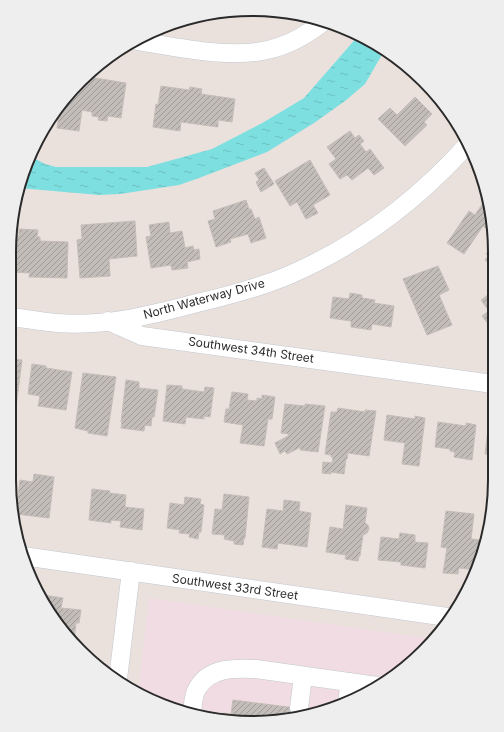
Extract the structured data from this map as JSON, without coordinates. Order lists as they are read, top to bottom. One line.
{"streets":{"street":["North Waterway Drive","Southwest 34th Street","Southwest 33rd Street"]},"crossings":[["North Waterway Drive","Southwest 34th Street"]]}
